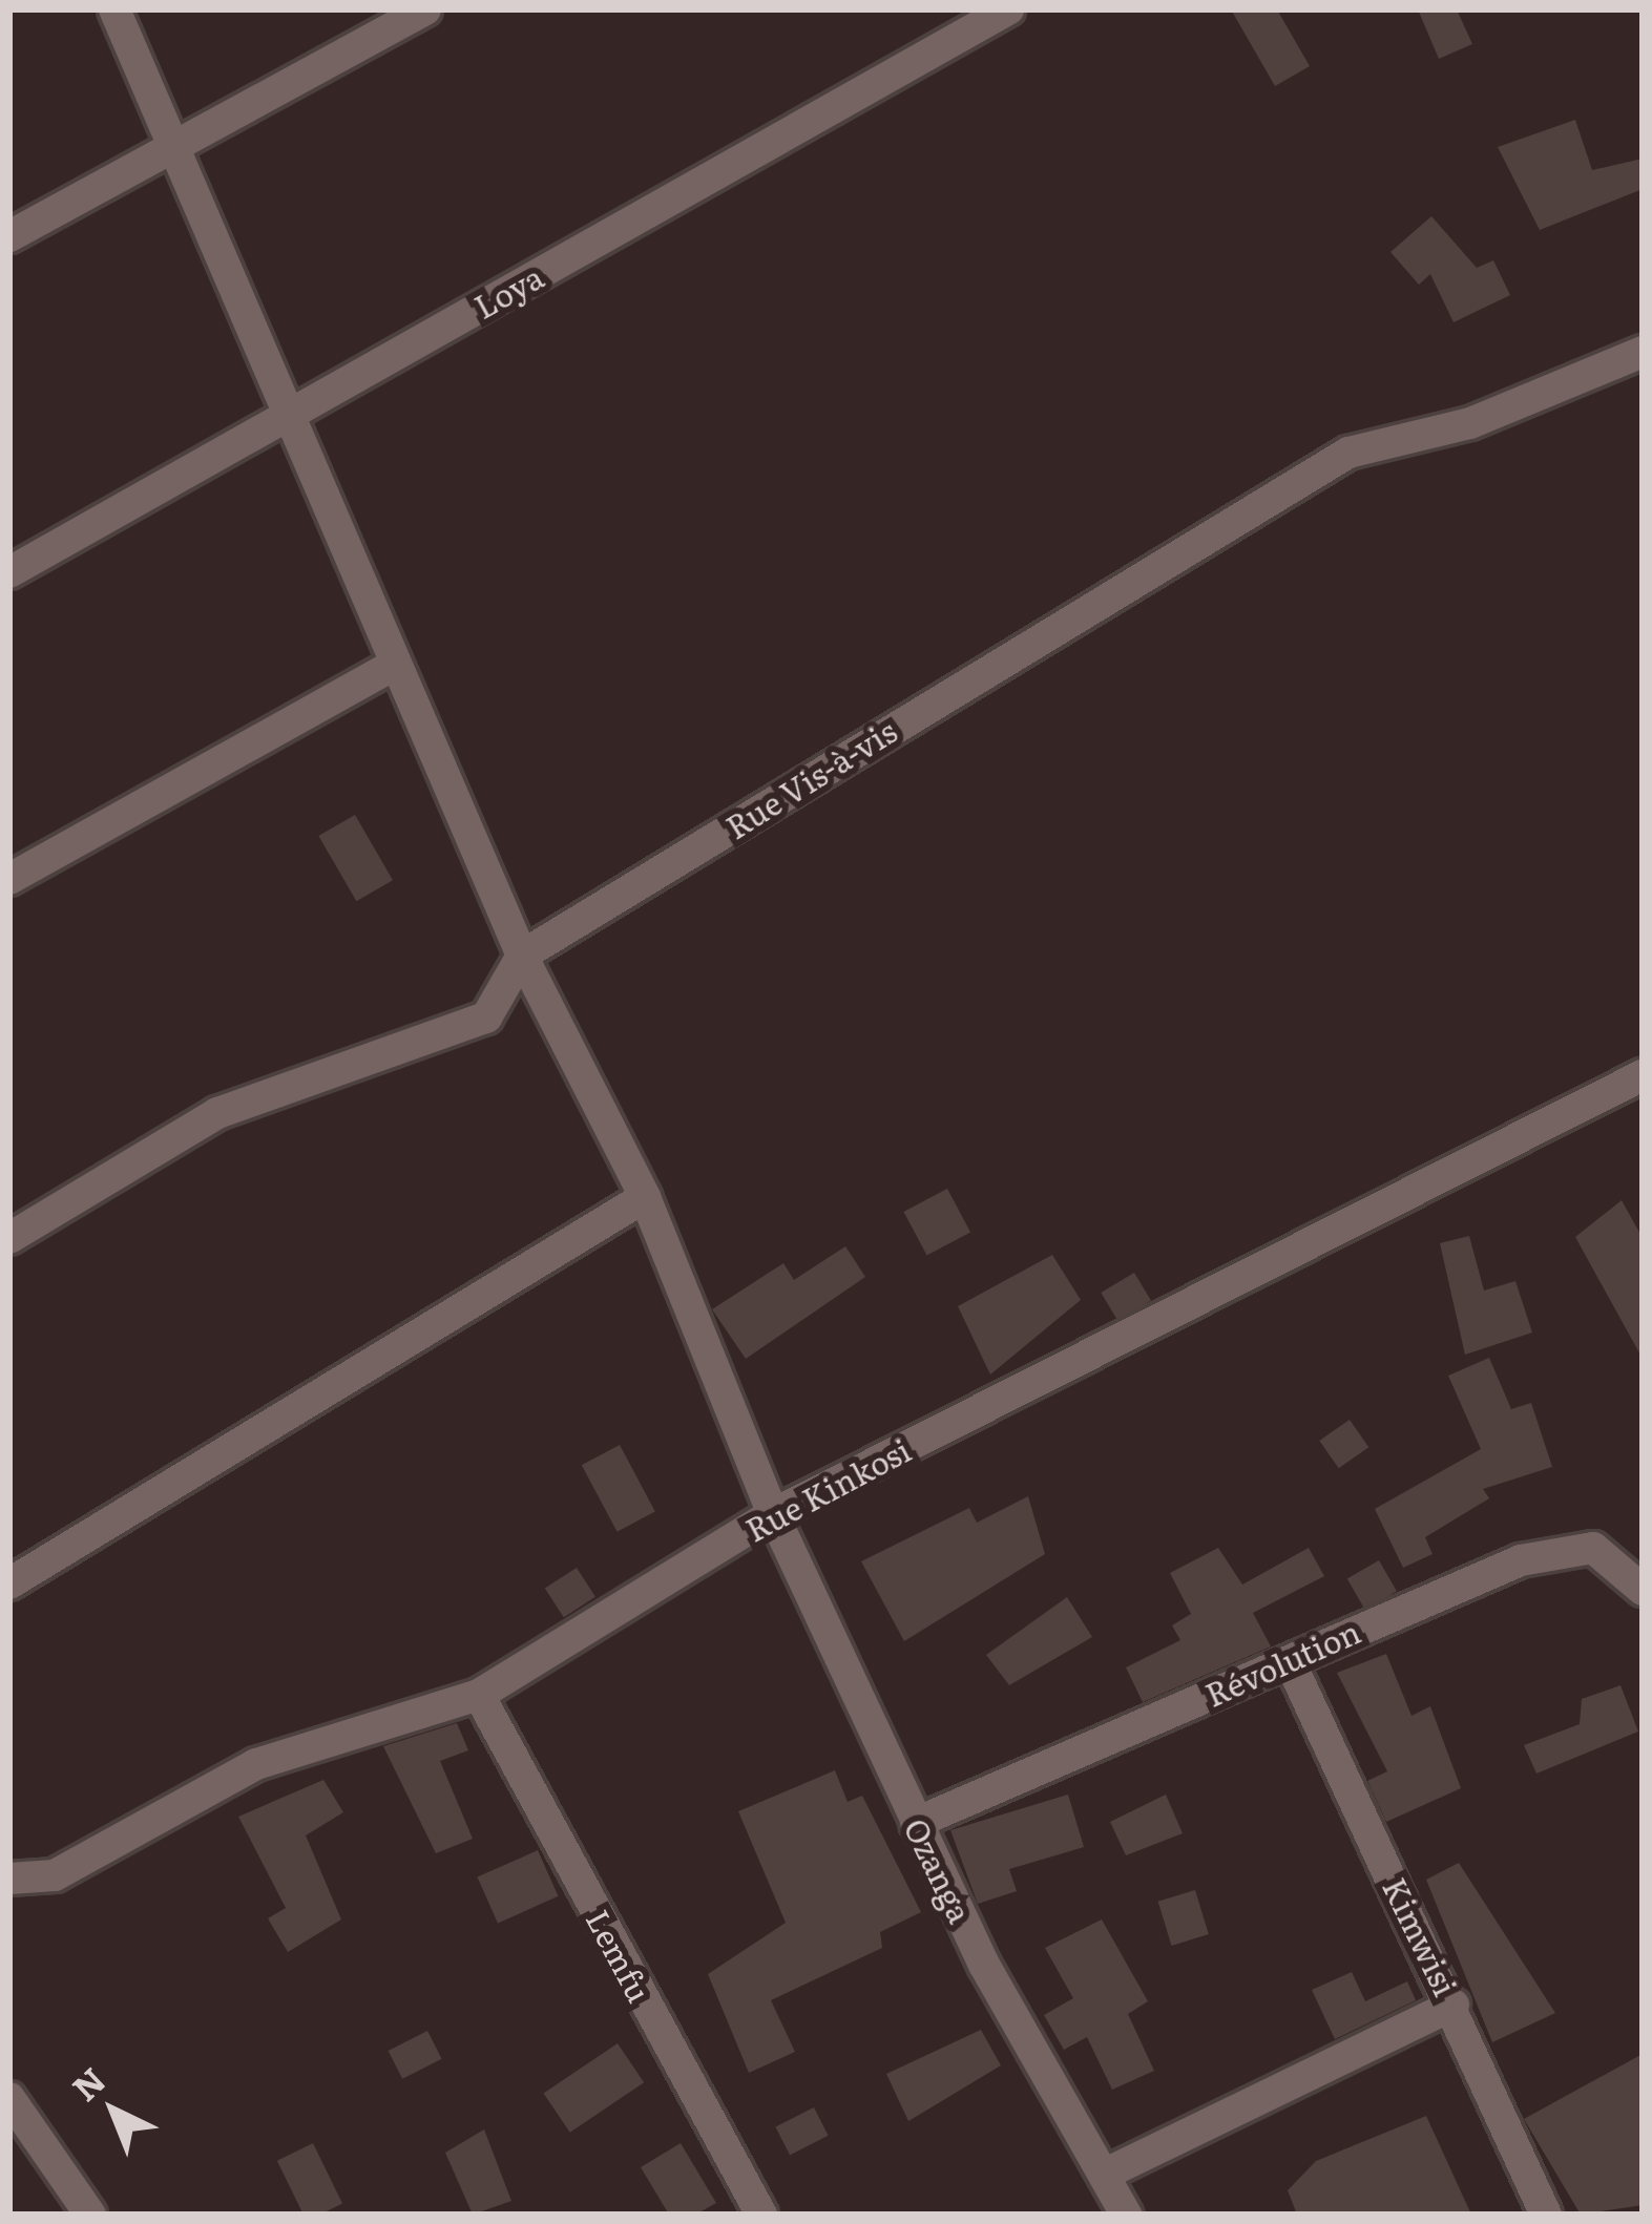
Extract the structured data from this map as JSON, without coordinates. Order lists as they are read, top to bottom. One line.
{"streets":{"street":["Loya","Rue Vis-à-vis","Rue Kinkosi","Révolution","Ozanga","Kimwisi","Lemfu"]},"crossings":[["Loya","Ozanga"],["Rue Vis-à-vis","Ozanga"],["Rue Kinkosi","Ozanga"],["Rue Kinkosi","Lemfu"],["Révolution","Ozanga"],["Révolution","Kimwisi"]],"north":"top left"}
